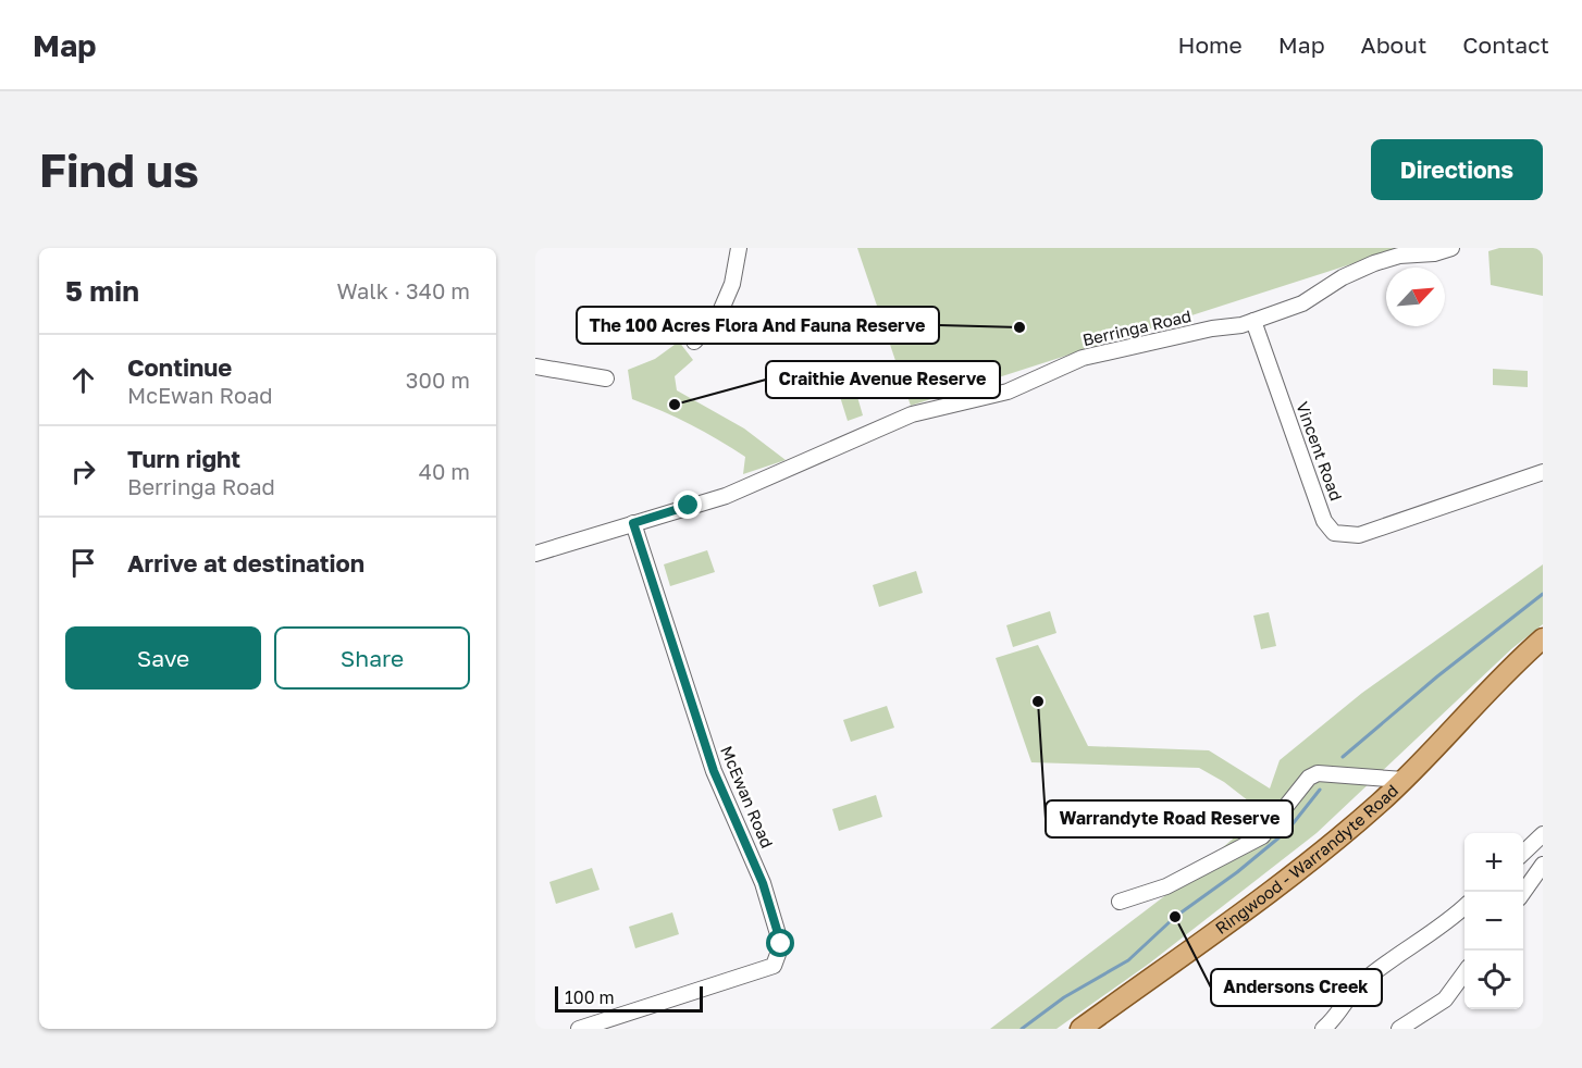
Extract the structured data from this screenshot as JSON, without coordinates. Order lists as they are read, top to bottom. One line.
{"streets":{"main road":["Ringwood - Warrandyte Road"],"street":["Berringa Road","Vincent Road","McEwan Road"]},"crossings":[["Berringa Road","Vincent Road"],["Berringa Road","McEwan Road"]],"places":["The 100 Acres Flora And Fauna Reserve","Craithie Avenue Reserve","Warrandyte Road Reserve","Andersons Creek"],"scale_bar":"100 m","north":"top right","page":{"header":"Map","nav":["Home","Map","About","Contact"],"buttons":["Directions",["Save","Share"]],"title":"Find us","heading":["5 min","Walk · 340 m"],"list":[["Continue","McEwan Road","300 m"],["Turn right","Berringa Road","40 m"],"Arrive at destination"],"map_buttons":["+","−"],"scale":"100 m"}}
